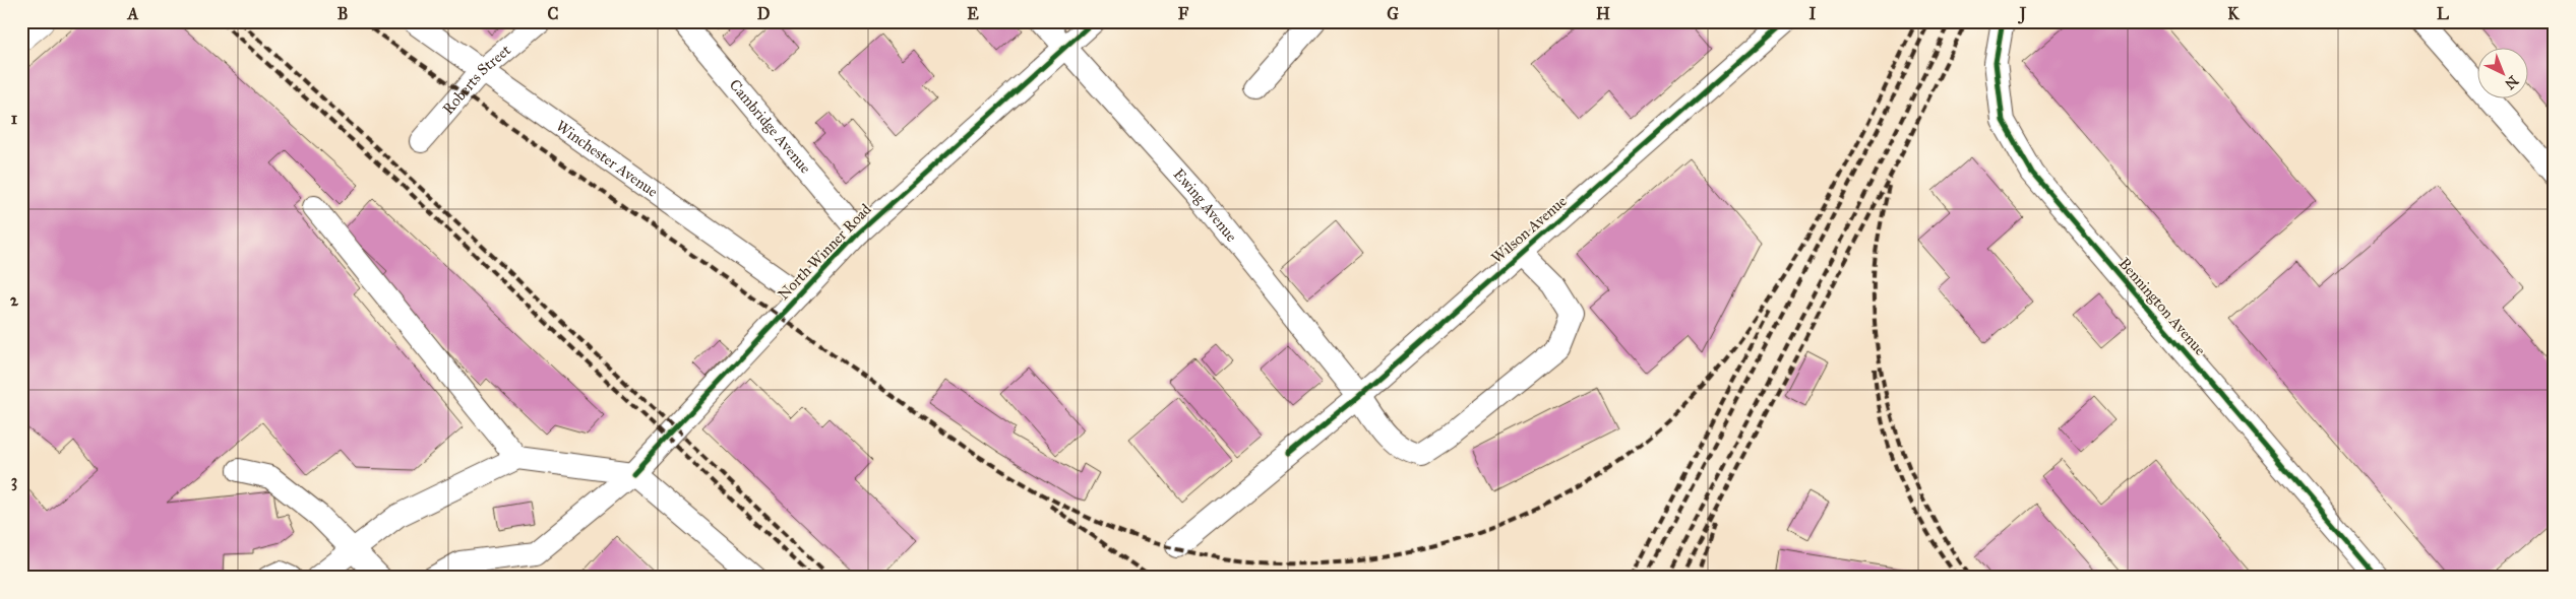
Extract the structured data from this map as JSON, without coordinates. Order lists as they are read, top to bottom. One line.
{"streets":{"street":["Roberts Street","Cambridge Avenue","Winchester Avenue","Ewing Avenue","Wilson Avenue","North Winner Road","Bennington Avenue"]},"crossings":[["Roberts Street","Winchester Avenue"],["Cambridge Avenue","North Winner Road"],["Winchester Avenue","North Winner Road"],["Ewing Avenue","Wilson Avenue"],["Ewing Avenue","North Winner Road"]],"north":"bottom right","grid":{"columns":["A","B","C","D","E","F","G","H","I","J","K","L"],"rows":["1","2","3"]}}
